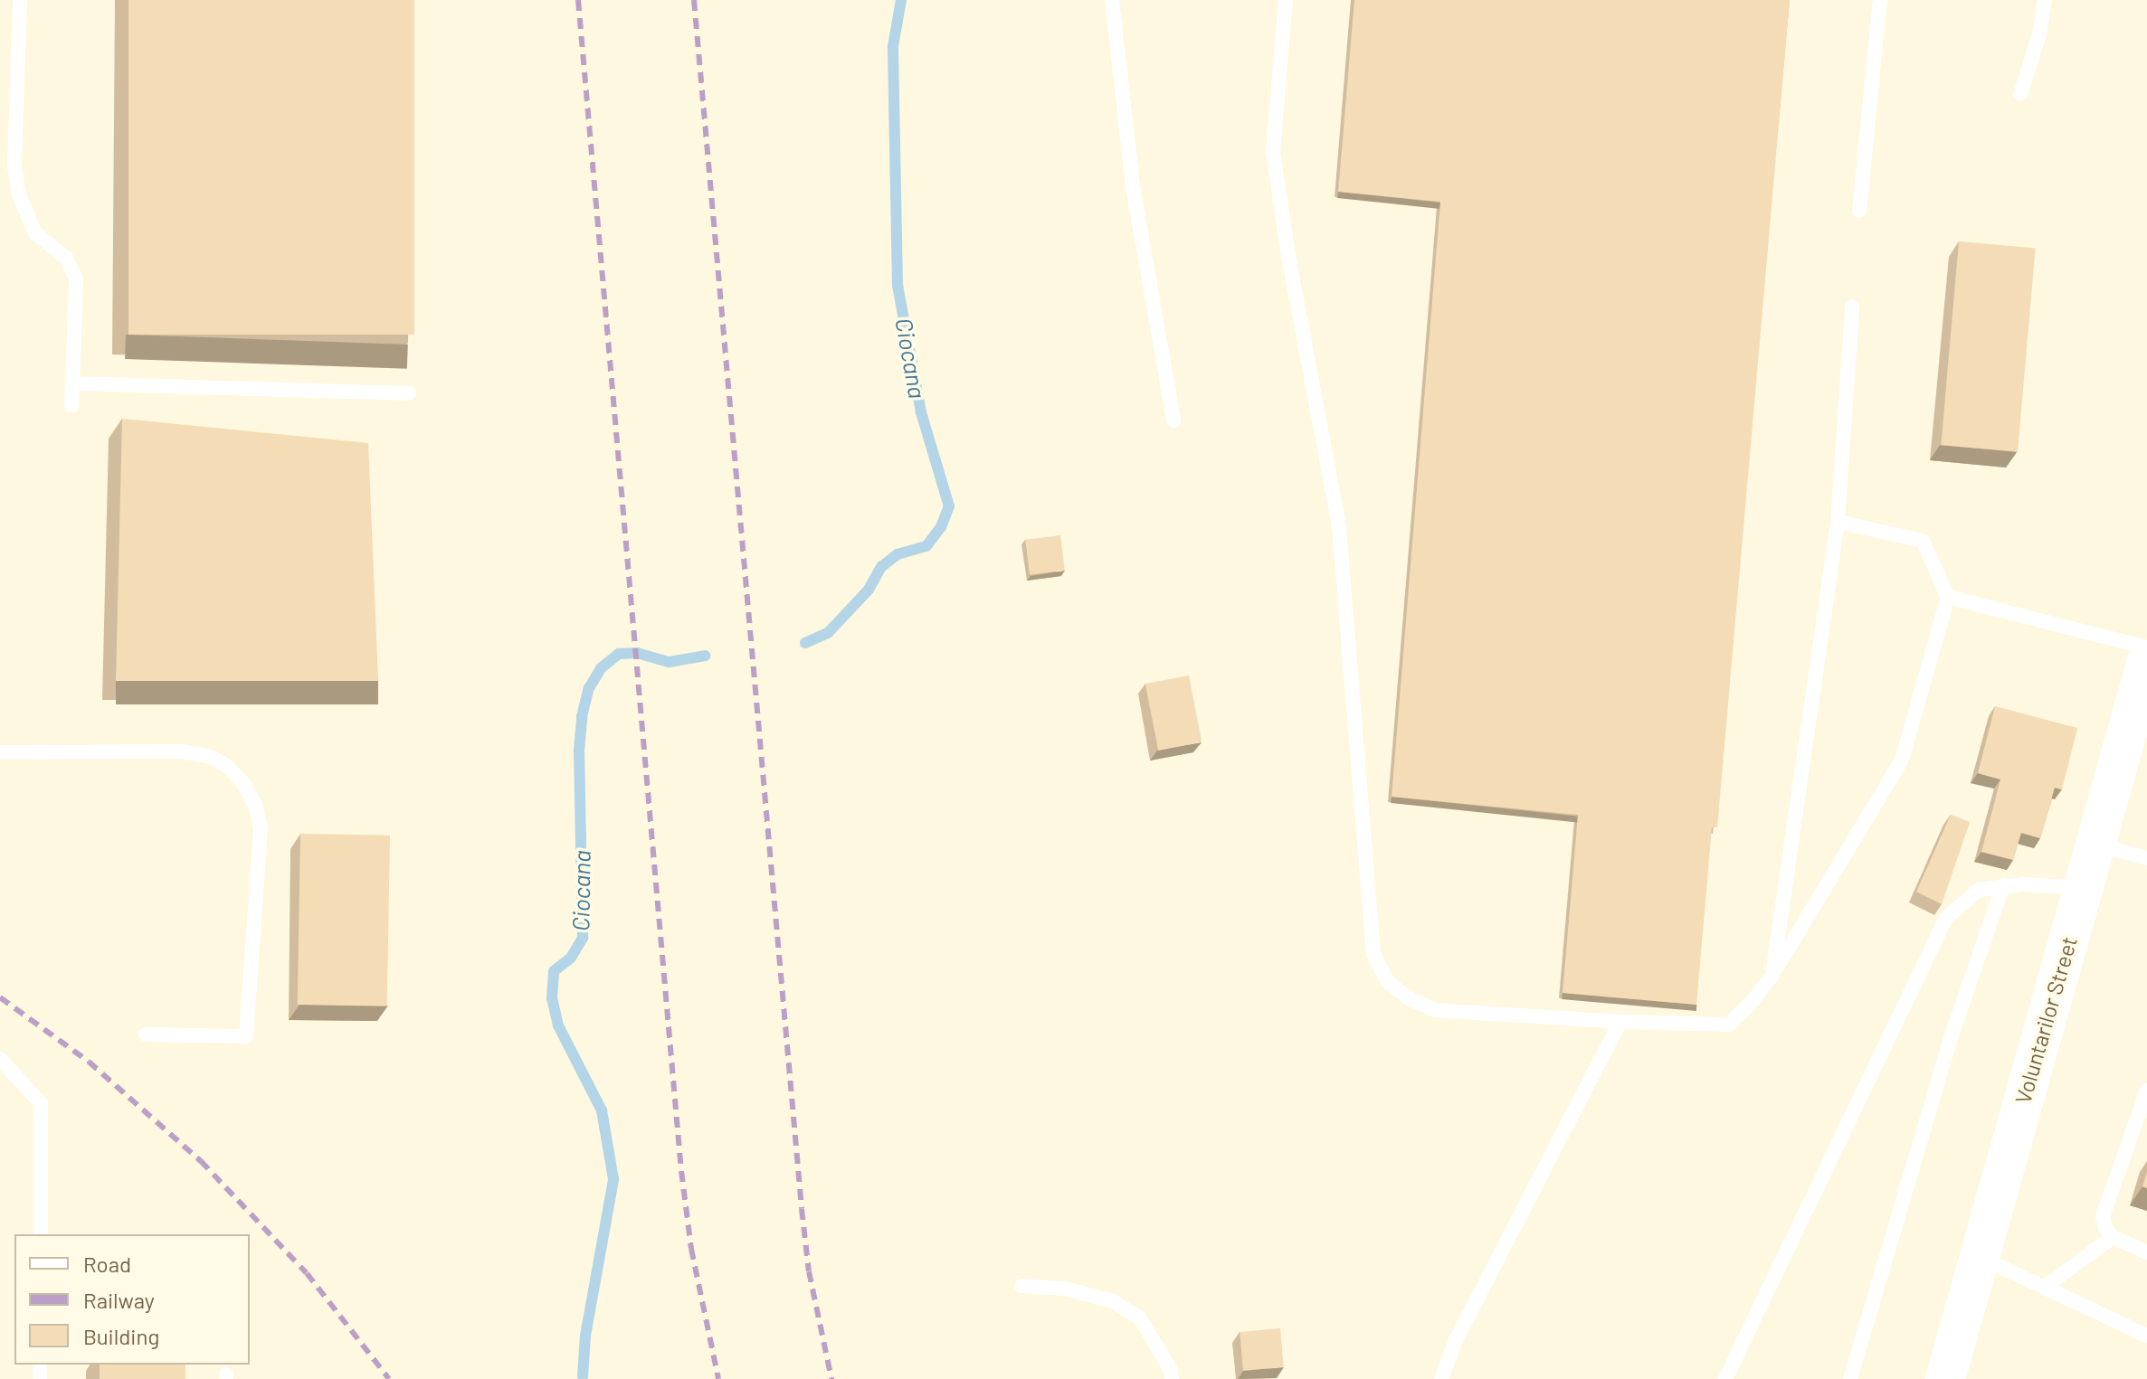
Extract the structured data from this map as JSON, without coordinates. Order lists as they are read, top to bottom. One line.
{"streets":{"main road":["Voluntarilor Street"]},"water":["Ciocana"],"legend":["Road","Railway","Building"]}
